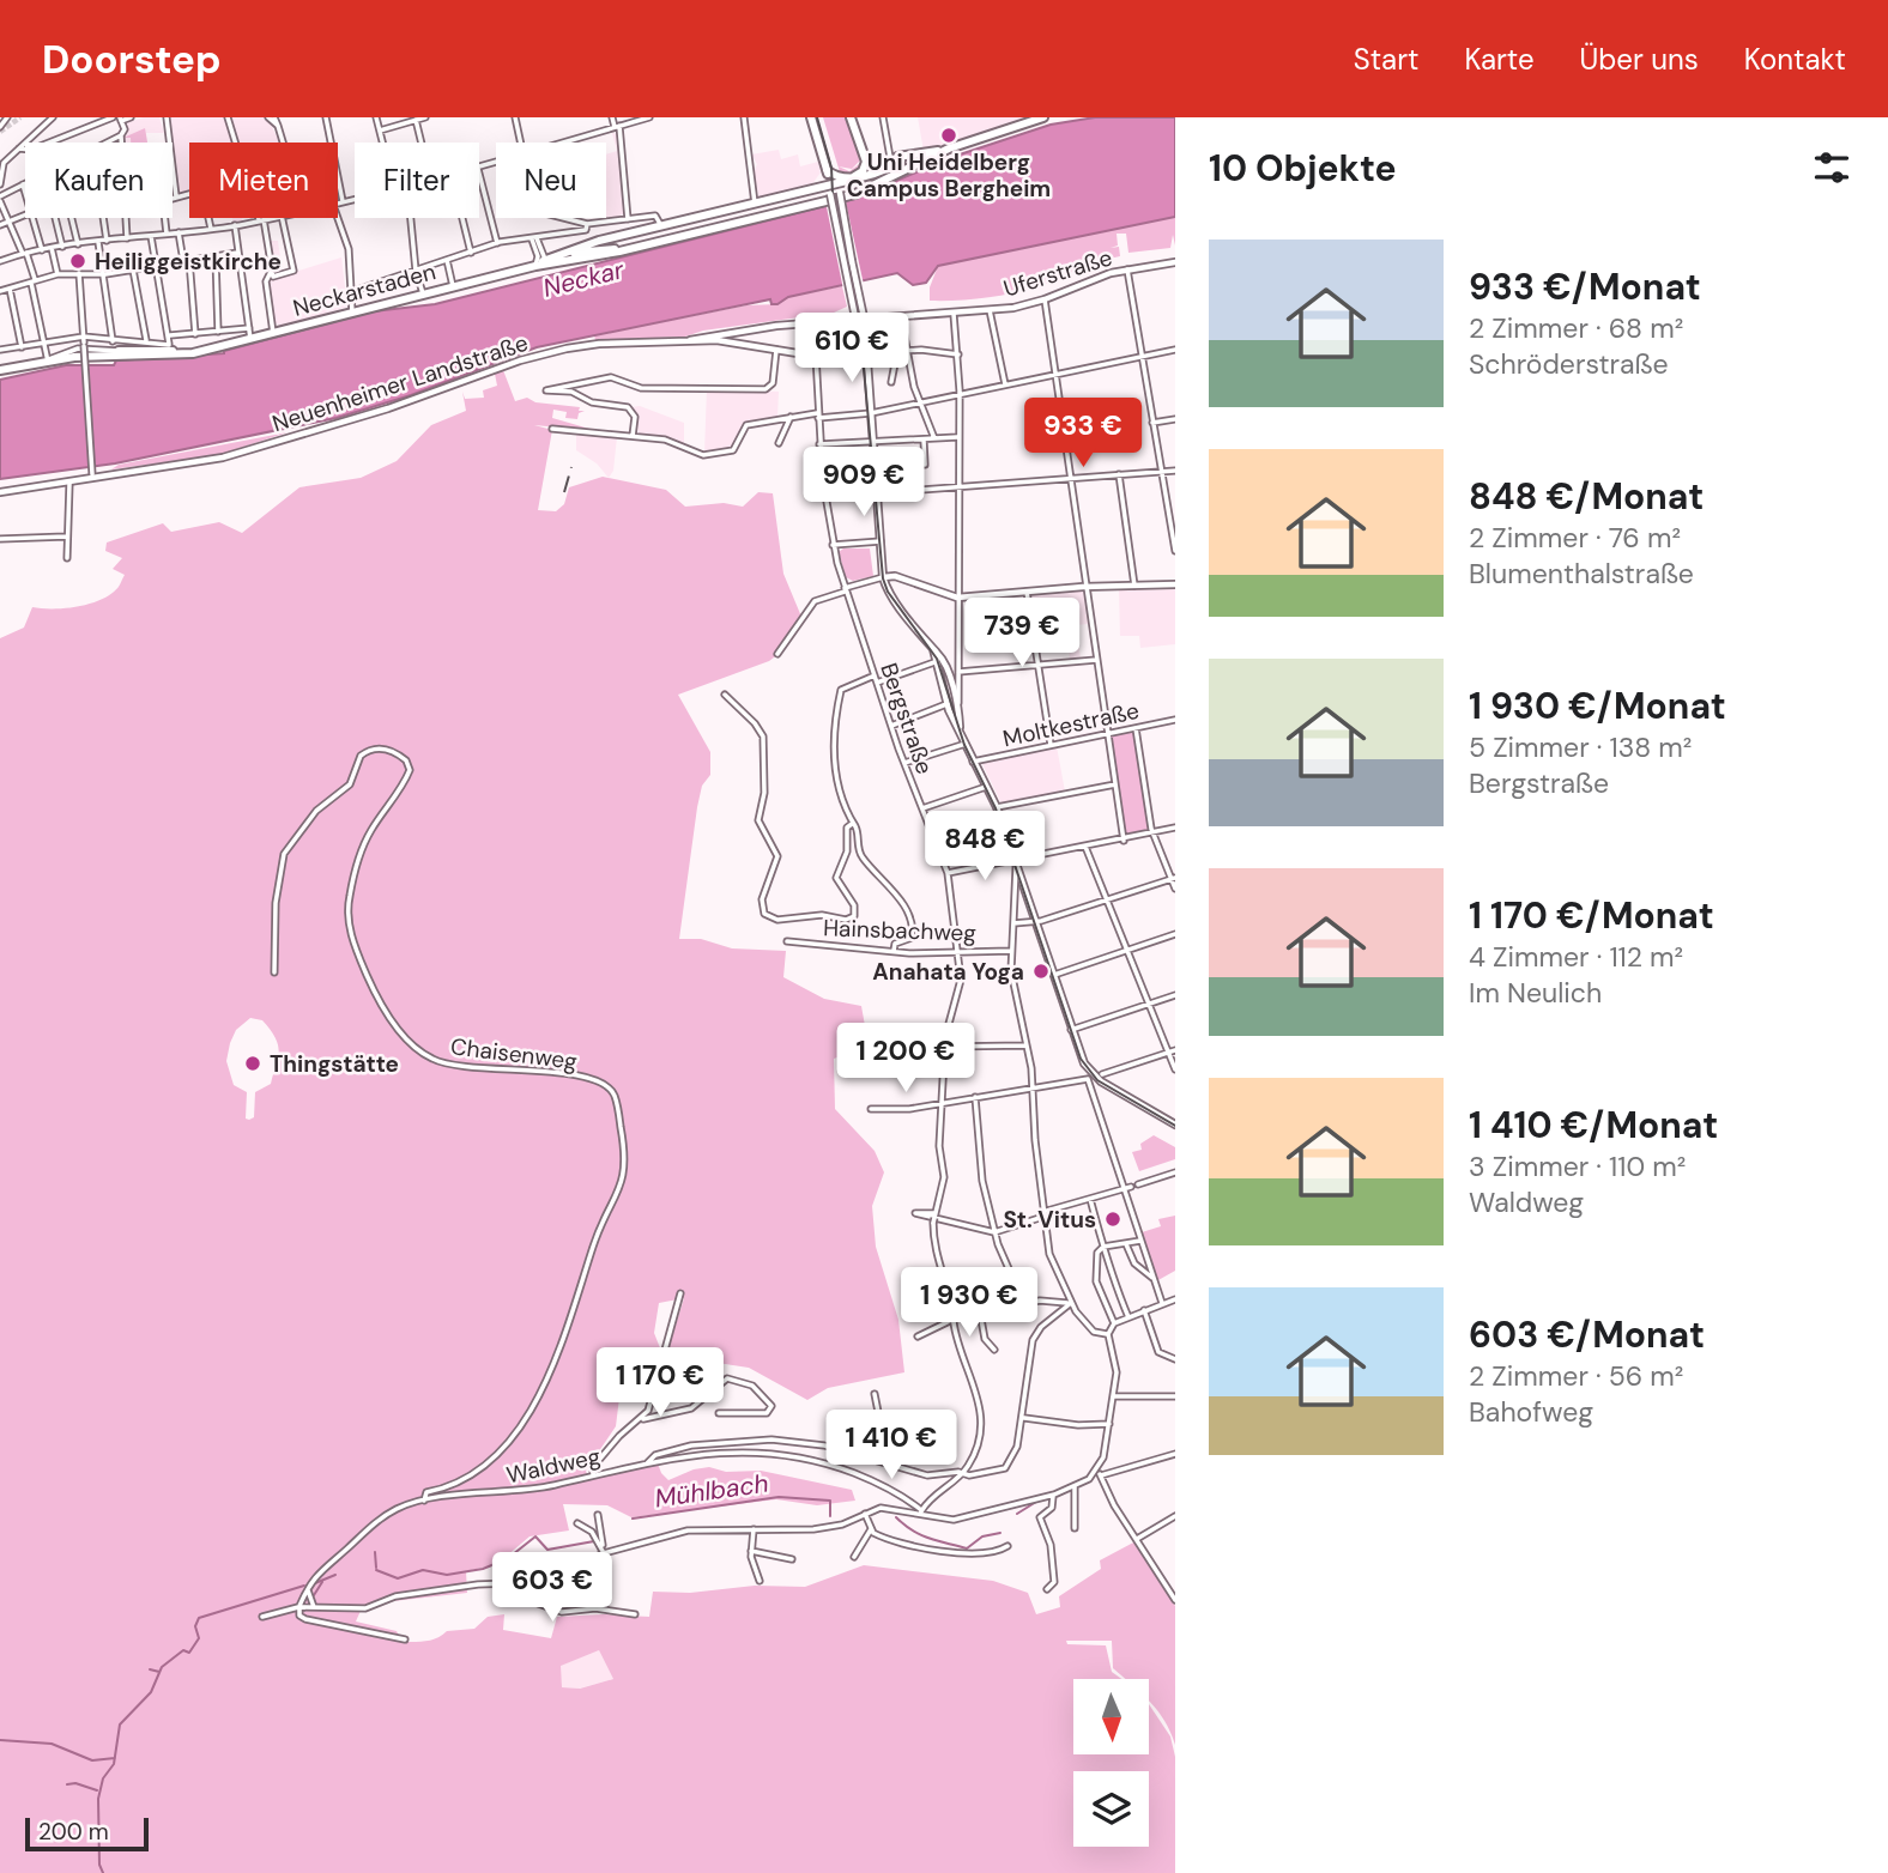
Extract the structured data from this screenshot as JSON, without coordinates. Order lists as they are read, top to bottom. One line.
{"streets":{"main road":["Uferstraße","Neckarstaden","Neuenheimer Landstraße"],"street":["Bergstraße","Moltkestraße","Hainsbachweg","Chaisenweg","Waldweg"]},"crossings":[["Uferstraße","Neuenheimer Landstraße"],["Uferstraße","Bergstraße"],["Neuenheimer Landstraße","Bergstraße"],["Bergstraße","Hainsbachweg"],["Chaisenweg","Waldweg"]],"water":["Neckar","Mühlbach"],"places":["Uni Heidelberg Campus Bergheim","Heiliggeistkirche","Anahata Yoga","Thingstätte","St. Vitus"],"scale_bar":"200 m","north":"bottom","page":{"header":"Doorstep","nav":["Start","Karte","Über uns","Kontakt"],"heading":"10 Objekte","chip":["Kaufen","Mieten","Filter","Neu"],"list":[{"name":"933 €/Monat","note":"2 Zimmer · 68 m² · Schröderstraße"},{"name":"848 €/Monat","note":"2 Zimmer · 76 m² · Blumenthalstraße"},{"name":"1 930 €/Monat","note":"5 Zimmer · 138 m² · Bergstraße"},{"name":"1 170 €/Monat","note":"4 Zimmer · 112 m² · Im Neulich"},{"name":"1 410 €/Monat","note":"3 Zimmer · 110 m² · Waldweg"},{"name":"603 €/Monat","note":"2 Zimmer · 56 m² · Bahofweg"}],"price":["610 €","933 €","909 €","739 €","848 €","1 200 €","1 930 €","1 170 €","1 410 €","603 €"],"scale":"200 m"}}
